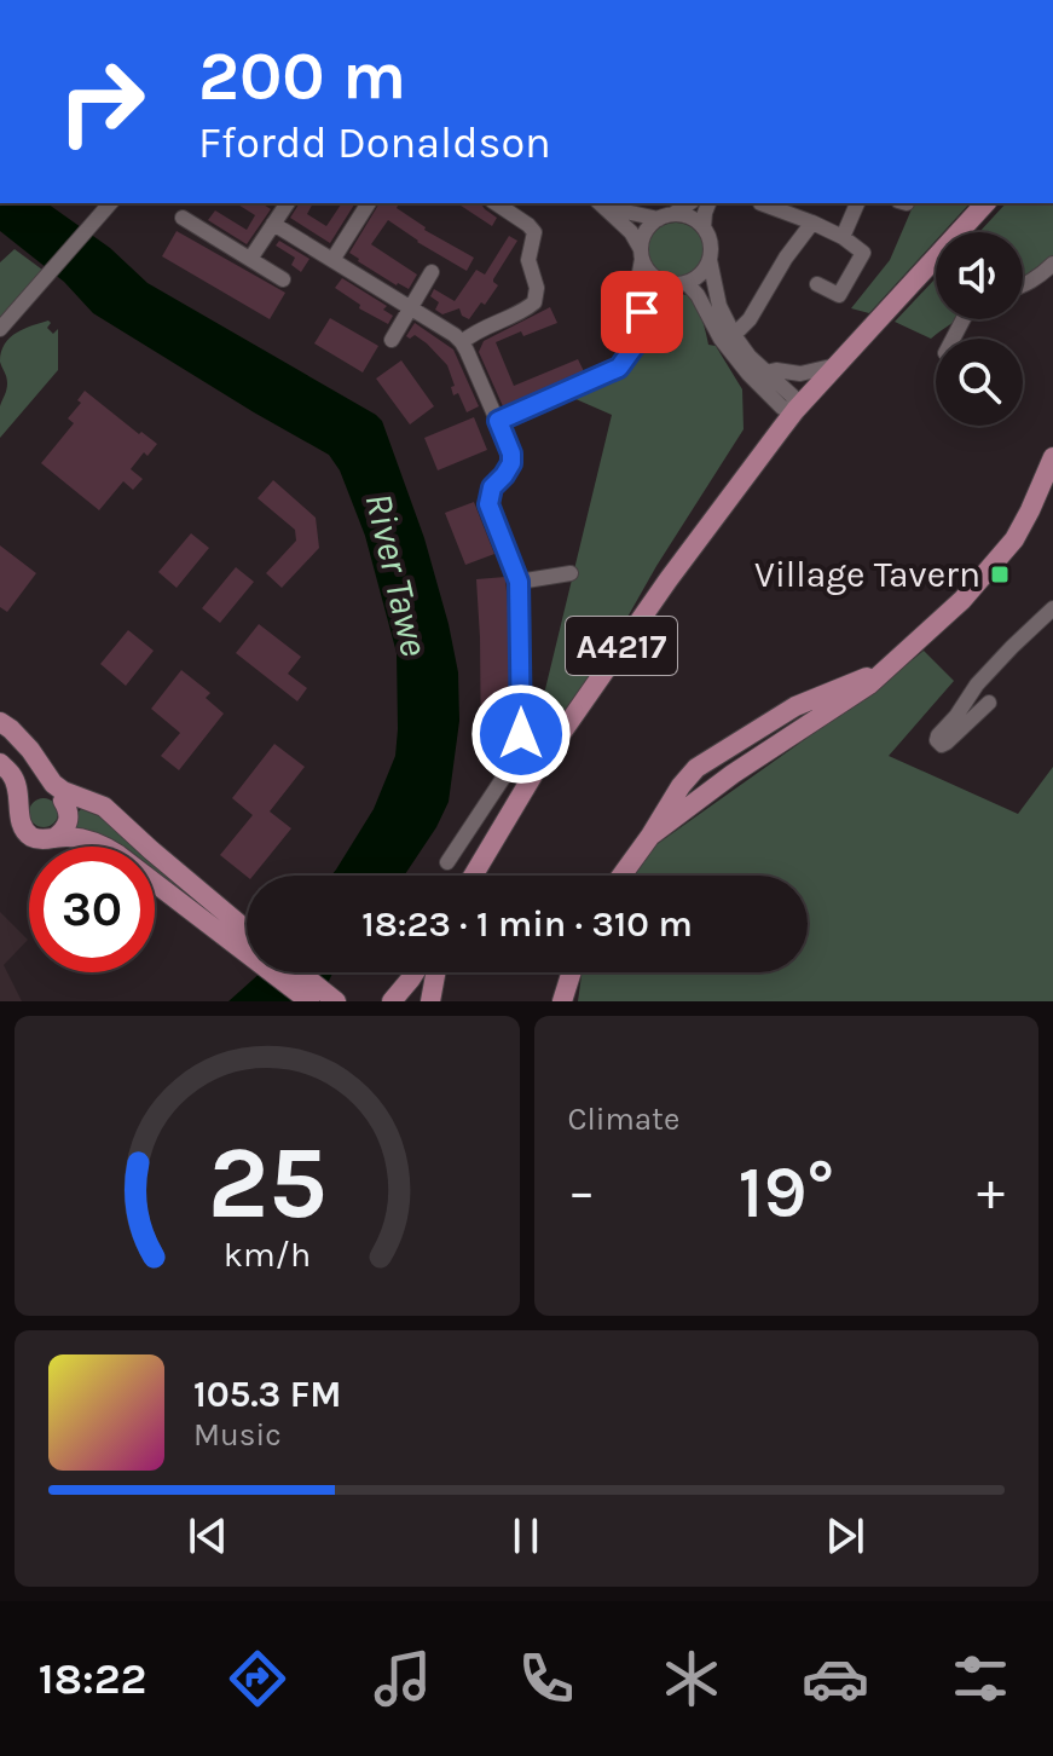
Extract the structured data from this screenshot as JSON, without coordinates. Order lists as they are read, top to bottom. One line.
{"streets":{"main road":["A4217"]},"water":["River Tawe"],"places":{"transit":["Village Tavern"]},"page":{"turn":["200 m","Ffordd Donaldson"],"limit":"30","trip":"18:23 · 1 min · 310 m","tile":"Climate","heat":["−","19°","+"],"song":["105.3 FM","Music"],"tabs":"18:22","gauge":["25","km/h"]}}
